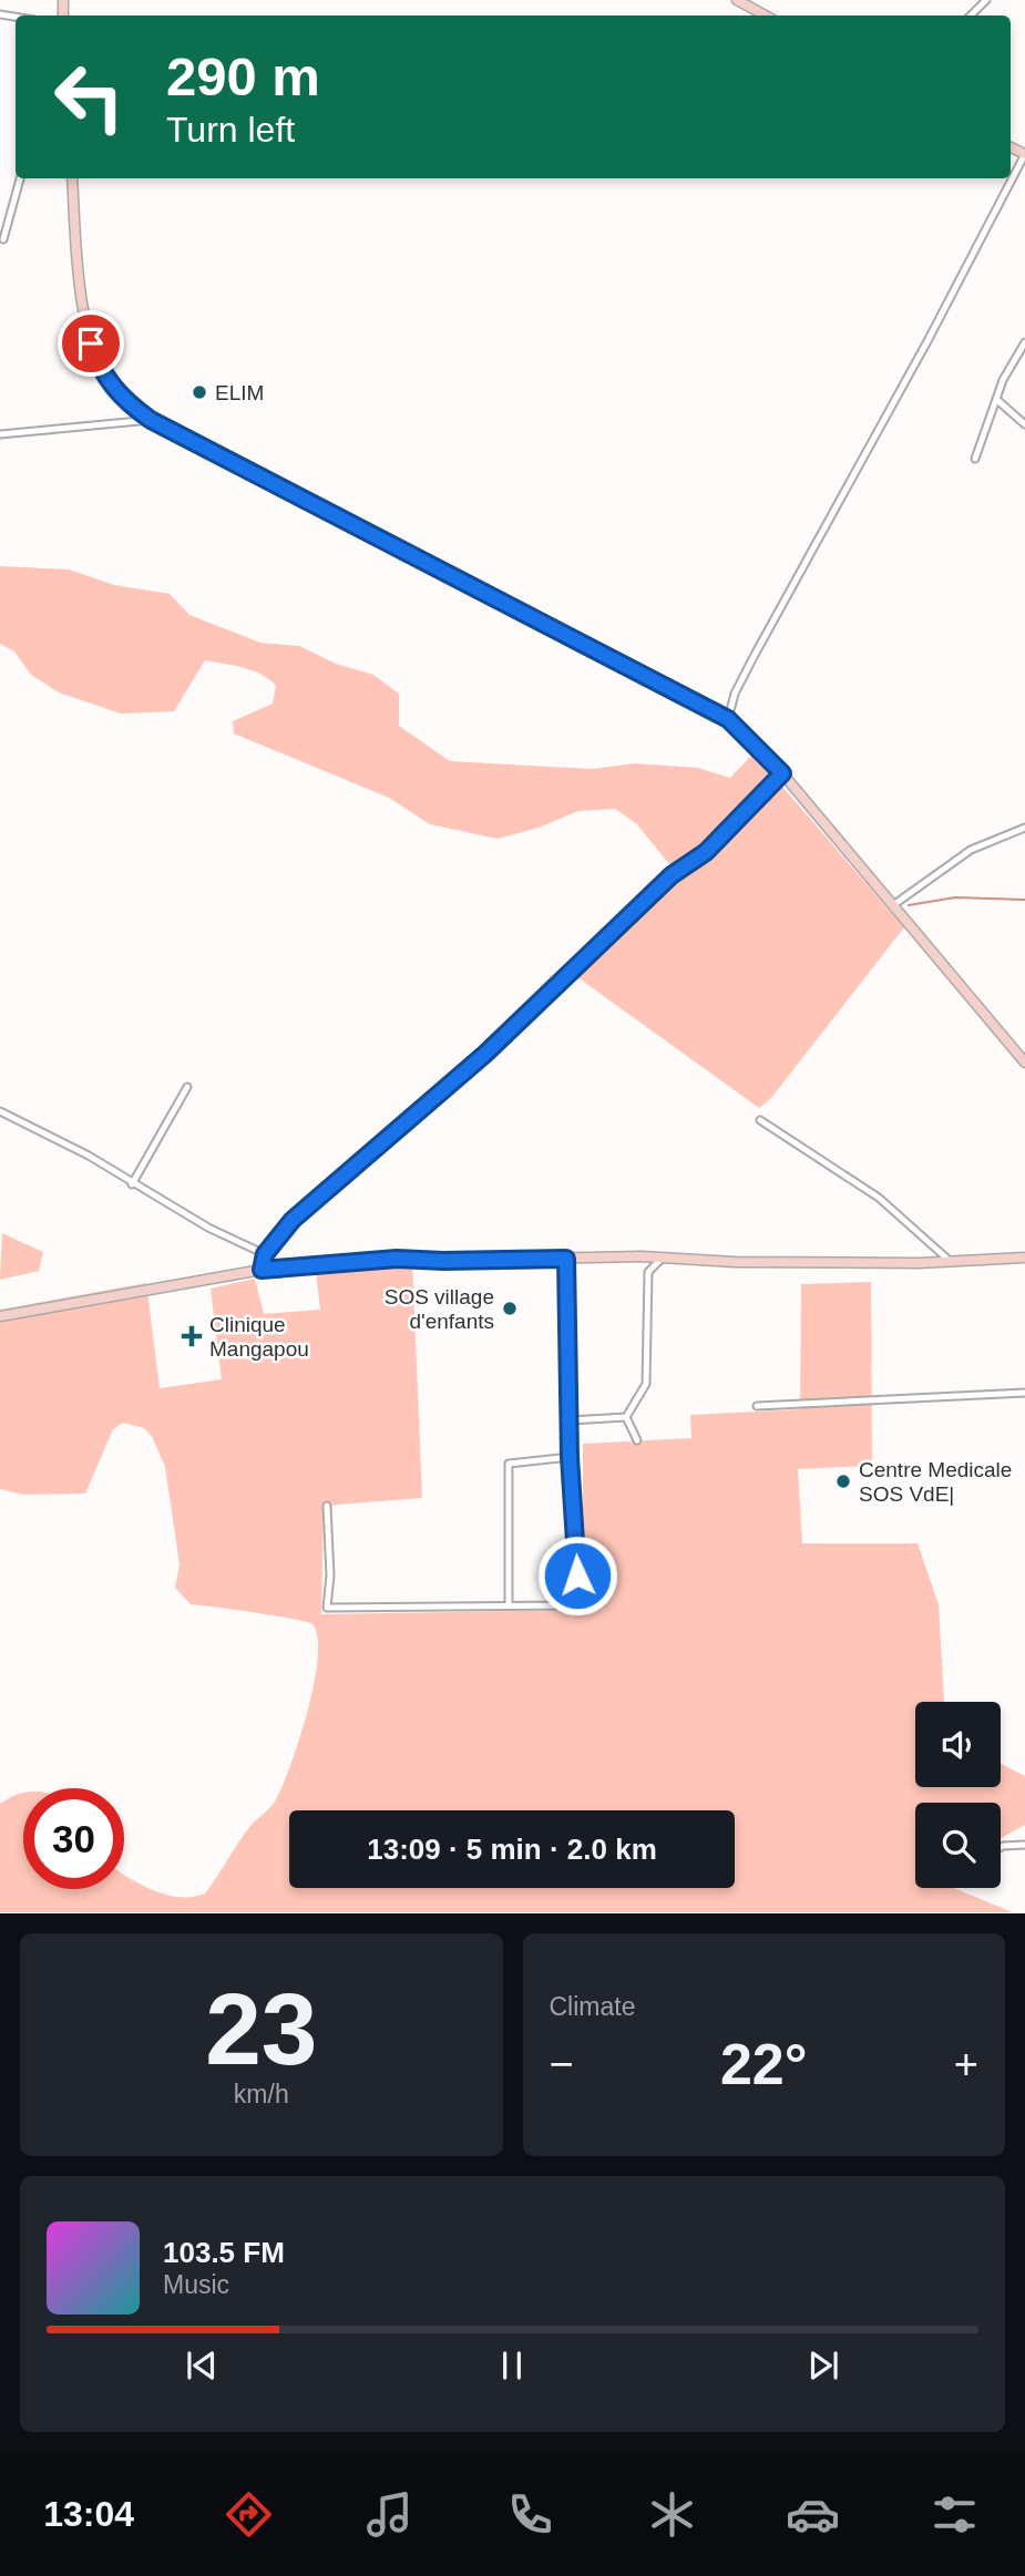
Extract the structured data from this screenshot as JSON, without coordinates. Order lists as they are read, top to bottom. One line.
{"places":{"other":["ELIM","SOS village d'enfants","Centre Medicale SOS VdE|"],"health":["Clinique Mangapou"]},"page":{"turn":["290 m","Turn left"],"limit":"30","trip":"13:09 · 5 min · 2.0 km","tile":[["23","km/h"],"Climate"],"heat":["−","22°","+"],"song":["103.5 FM","Music"],"tabs":"13:04"}}
